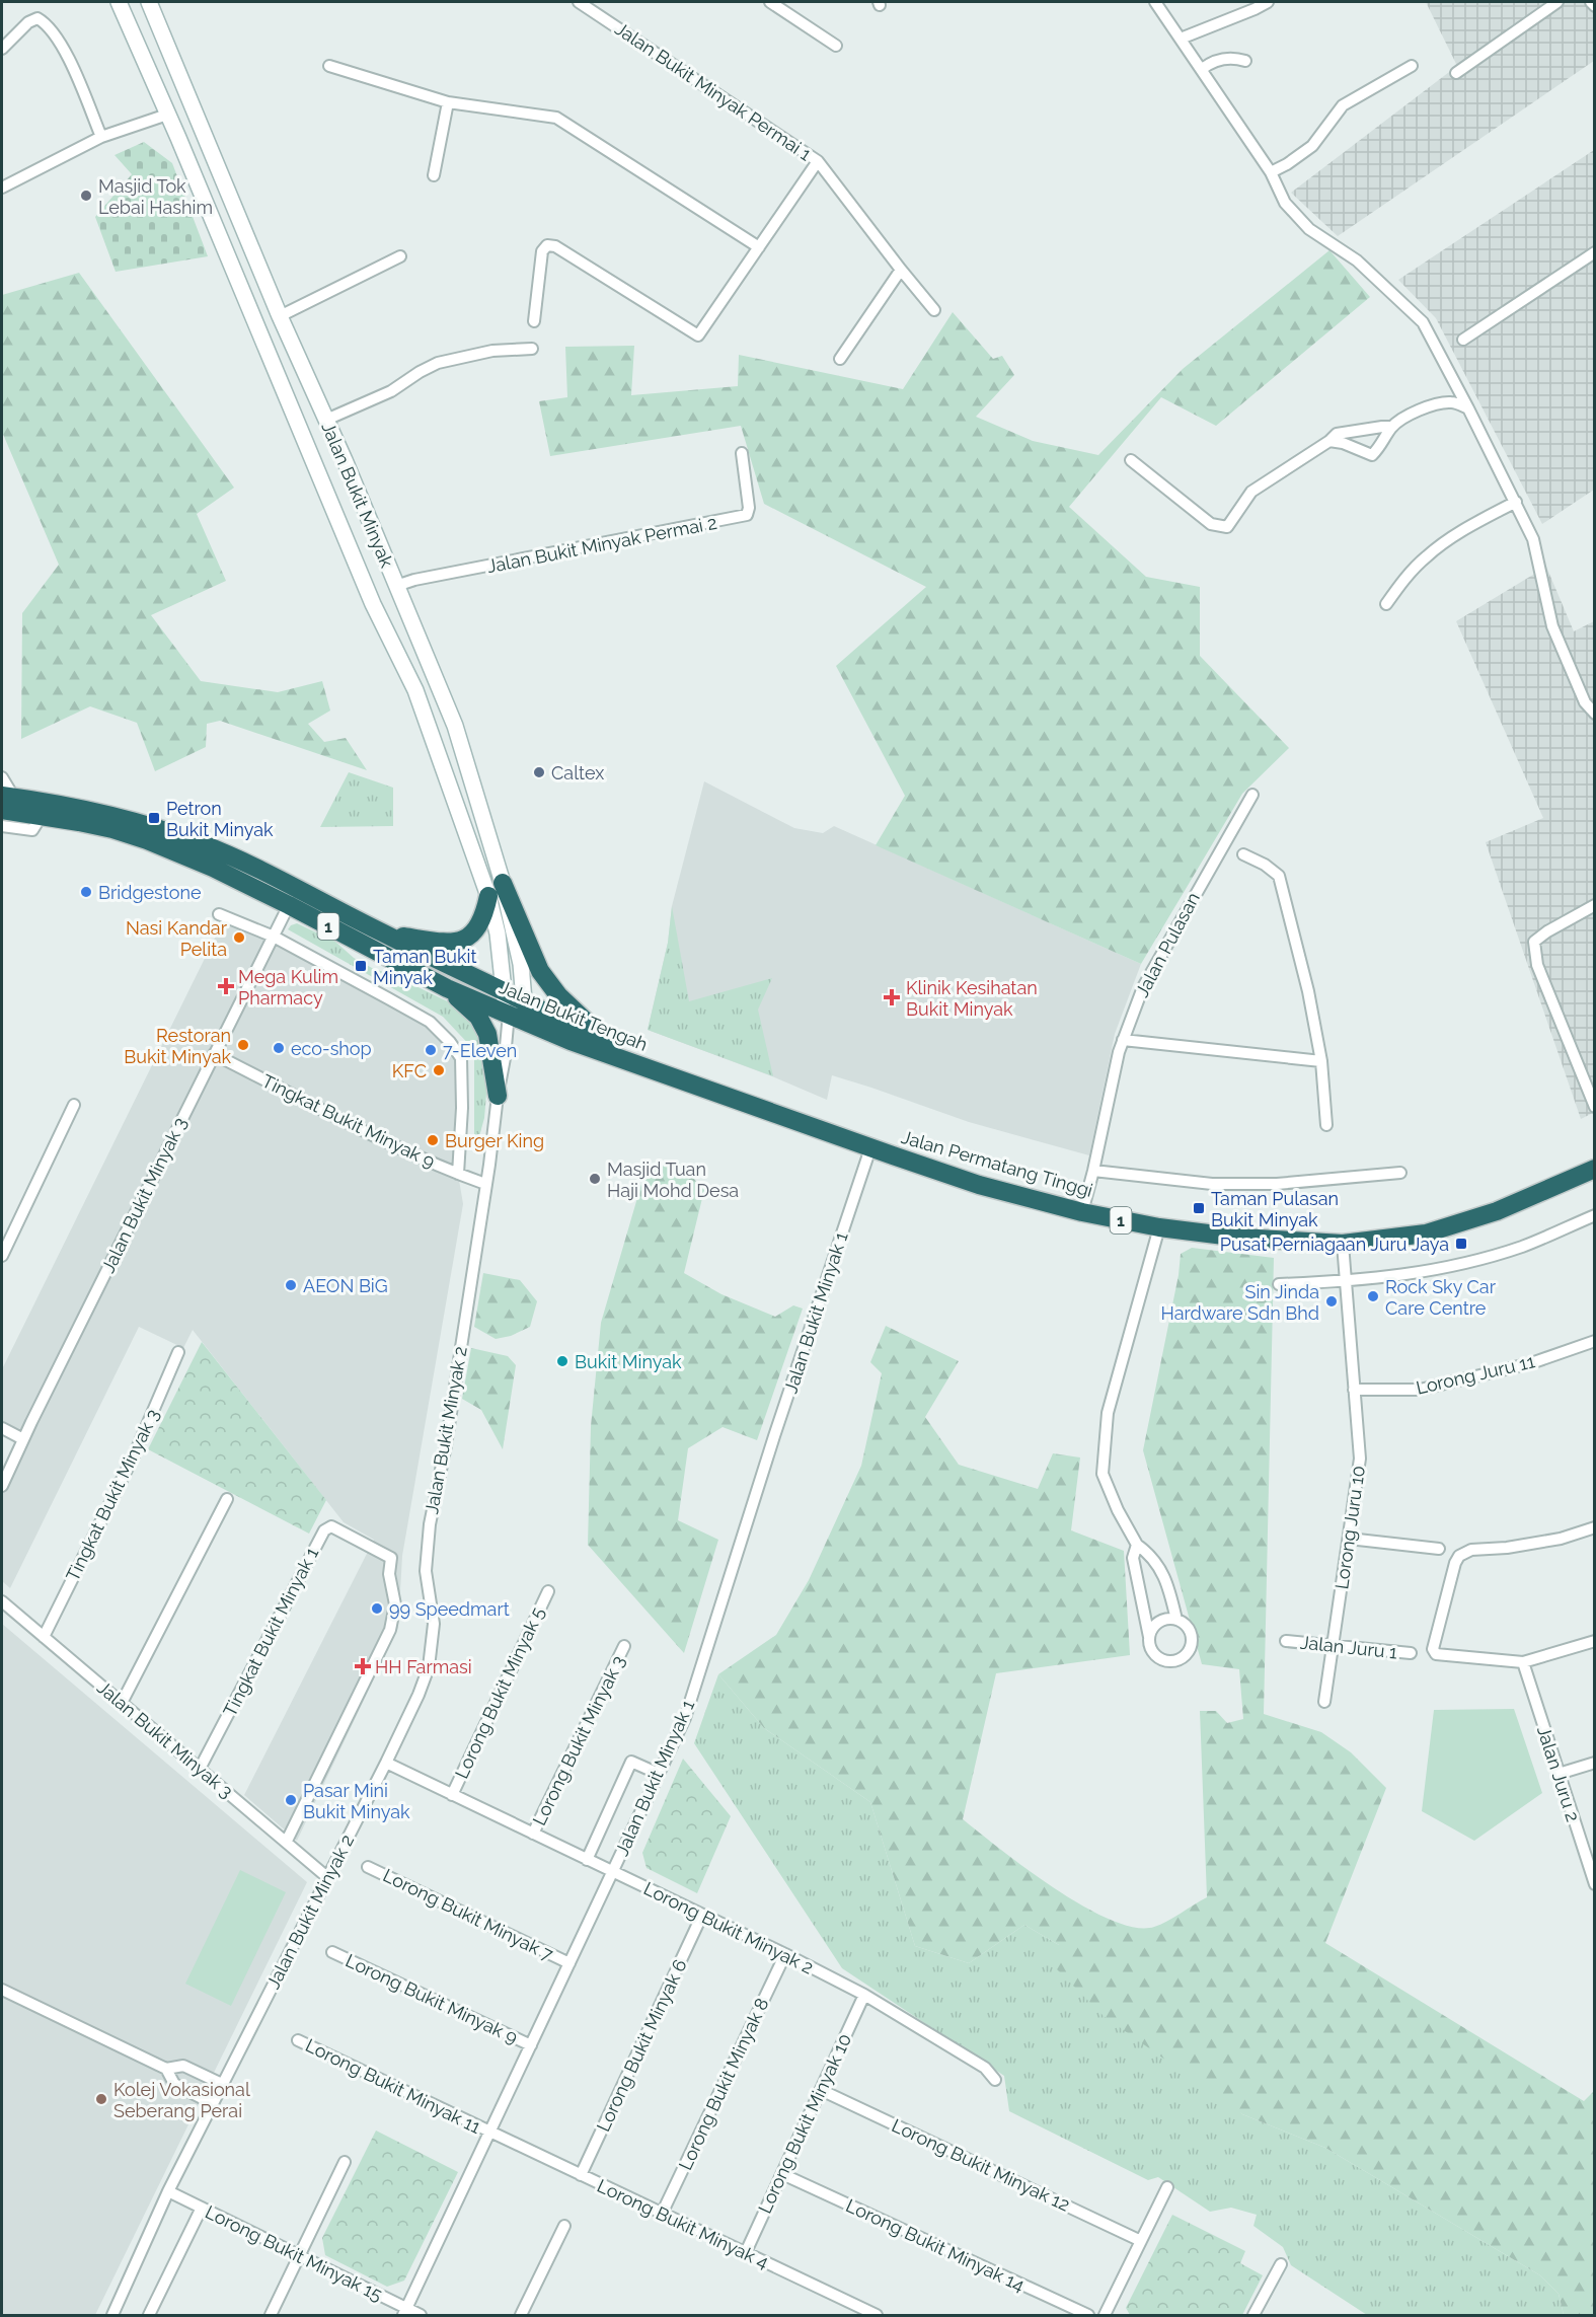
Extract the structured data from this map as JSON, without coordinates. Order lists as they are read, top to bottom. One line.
{"streets":{"highway":["1","Jalan Bukit Tengah","Jalan Permatang Tinggi"],"main road":["Jalan Bukit Minyak"],"street":["Jalan Bukit Minyak Permai 1","Jalan Bukit Minyak Permai 2","Jalan Pulasan","Tingkat Bukit Minyak 9","Jalan Bukit Minyak 3","Jalan Bukit Minyak 1","Lorong Juru 11","Jalan Bukit Minyak 2","Tingkat Bukit Minyak 3","Lorong Juru 10","Tingkat Bukit Minyak 1","Jalan Juru 1","Lorong Bukit Minyak 5","Lorong Bukit Minyak 3","Jalan Juru 2","Lorong Bukit Minyak 7","Lorong Bukit Minyak 2","Lorong Bukit Minyak 9","Lorong Bukit Minyak 6","Lorong Bukit Minyak 8","Lorong Bukit Minyak 11","Lorong Bukit Minyak 10","Lorong Bukit Minyak 12","Lorong Bukit Minyak 4","Lorong Bukit Minyak 14","Lorong Bukit Minyak 15"]},"crossings":[["Jalan Bukit Minyak","Jalan Bukit Minyak Permai 2"],["Jalan Bukit Minyak","Jalan Bukit Tengah"],["Jalan Bukit Minyak","Jalan Bukit Minyak 2"],["Jalan Pulasan","Jalan Permatang Tinggi"],["Jalan Bukit Tengah","Jalan Permatang Tinggi"],["Jalan Bukit Tengah","Jalan Bukit Minyak 3"],["Jalan Bukit Tengah","Jalan Bukit Minyak 2"],["Tingkat Bukit Minyak 9","Jalan Bukit Minyak 3"],["Tingkat Bukit Minyak 9","Jalan Bukit Minyak 2"],["Jalan Permatang Tinggi","Jalan Bukit Minyak 1"],["Jalan Permatang Tinggi","Lorong Juru 10"],["Jalan Bukit Minyak 3","Jalan Bukit Minyak 2"],["Jalan Bukit Minyak 3","Tingkat Bukit Minyak 3"],["Jalan Bukit Minyak 3","Tingkat Bukit Minyak 1"],["Jalan Bukit Minyak 1","Lorong Bukit Minyak 7"],["Jalan Bukit Minyak 1","Lorong Bukit Minyak 2"],["Jalan Bukit Minyak 1","Lorong Bukit Minyak 9"],["Jalan Bukit Minyak 1","Lorong Bukit Minyak 11"],["Jalan Bukit Minyak 1","Lorong Bukit Minyak 4"],["Jalan Bukit Minyak 1","Lorong Bukit Minyak 15"],["Lorong Juru 11","Lorong Juru 10"],["Jalan Bukit Minyak 2","Lorong Bukit Minyak 2"],["Jalan Bukit Minyak 2","Lorong Bukit Minyak 15"],["Lorong Juru 10","Jalan Juru 1"],["Lorong Bukit Minyak 5","Lorong Bukit Minyak 2"],["Lorong Bukit Minyak 3","Lorong Bukit Minyak 2"],["Lorong Bukit Minyak 2","Lorong Bukit Minyak 6"],["Lorong Bukit Minyak 2","Lorong Bukit Minyak 8"],["Lorong Bukit Minyak 2","Lorong Bukit Minyak 10"],["Lorong Bukit Minyak 6","Lorong Bukit Minyak 4"],["Lorong Bukit Minyak 8","Lorong Bukit Minyak 4"],["Lorong Bukit Minyak 11","Lorong Bukit Minyak 4"],["Lorong Bukit Minyak 10","Lorong Bukit Minyak 12"],["Lorong Bukit Minyak 10","Lorong Bukit Minyak 4"],["Lorong Bukit Minyak 10","Lorong Bukit Minyak 14"]],"places":{"other":["Masjid Tok Lebai Hashim","Caltex","Bridgestone","Nasi Kandar Pelita","Restoran Bukit Minyak","eco-shop","7-Eleven","KFC","Burger King","Masjid Tuan Haji Mohd Desa","AEON BiG","Rock Sky Car Care Centre","Sin Jinda Hardware Sdn Bhd","Bukit Minyak","99 Speedmart","Pasar Mini Bukit Minyak","Kolej Vokasional Seberang Perai"],"transit":["Petron Bukit Minyak","Taman Bukit Minyak","Taman Pulasan Bukit Minyak","Pusat Perniagaan Juru Jaya"],"health":["Mega Kulim Pharmacy","Klinik Kesihatan Bukit Minyak","HH Farmasi"]}}
